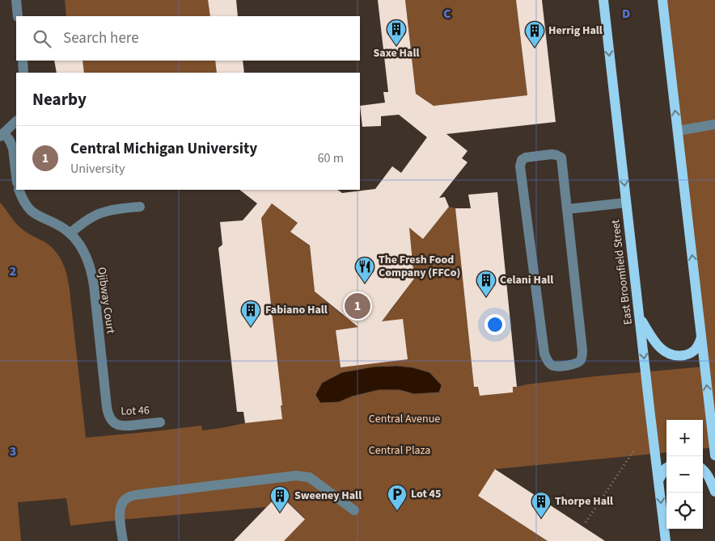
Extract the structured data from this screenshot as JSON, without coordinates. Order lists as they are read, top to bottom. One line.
{"streets":{"main road":["East Broomfield Street"],"street":["Ojibway Court","Lot 46"]},"crossings":[["Ojibway Court","Lot 46"]],"parks":["Central Avenue","Central Plaza"],"places":{"building":["Saxe Hall","Herrig Hall","Celani Hall","Fabiano Hall","Sweeney Hall","Thorpe Hall"],"restaurant":["The Fresh Food Company (FFCo)"],"parking":["Lot 45"]},"page":{"search":"Search here","heading":"Nearby","list":[{"mark":"1","name":"Central Michigan University","note":"University","value":"60 m"}],"pins":"1","map_buttons":["+","−"]},"grid":{"columns":["C","D"],"rows":["2","3"]}}
